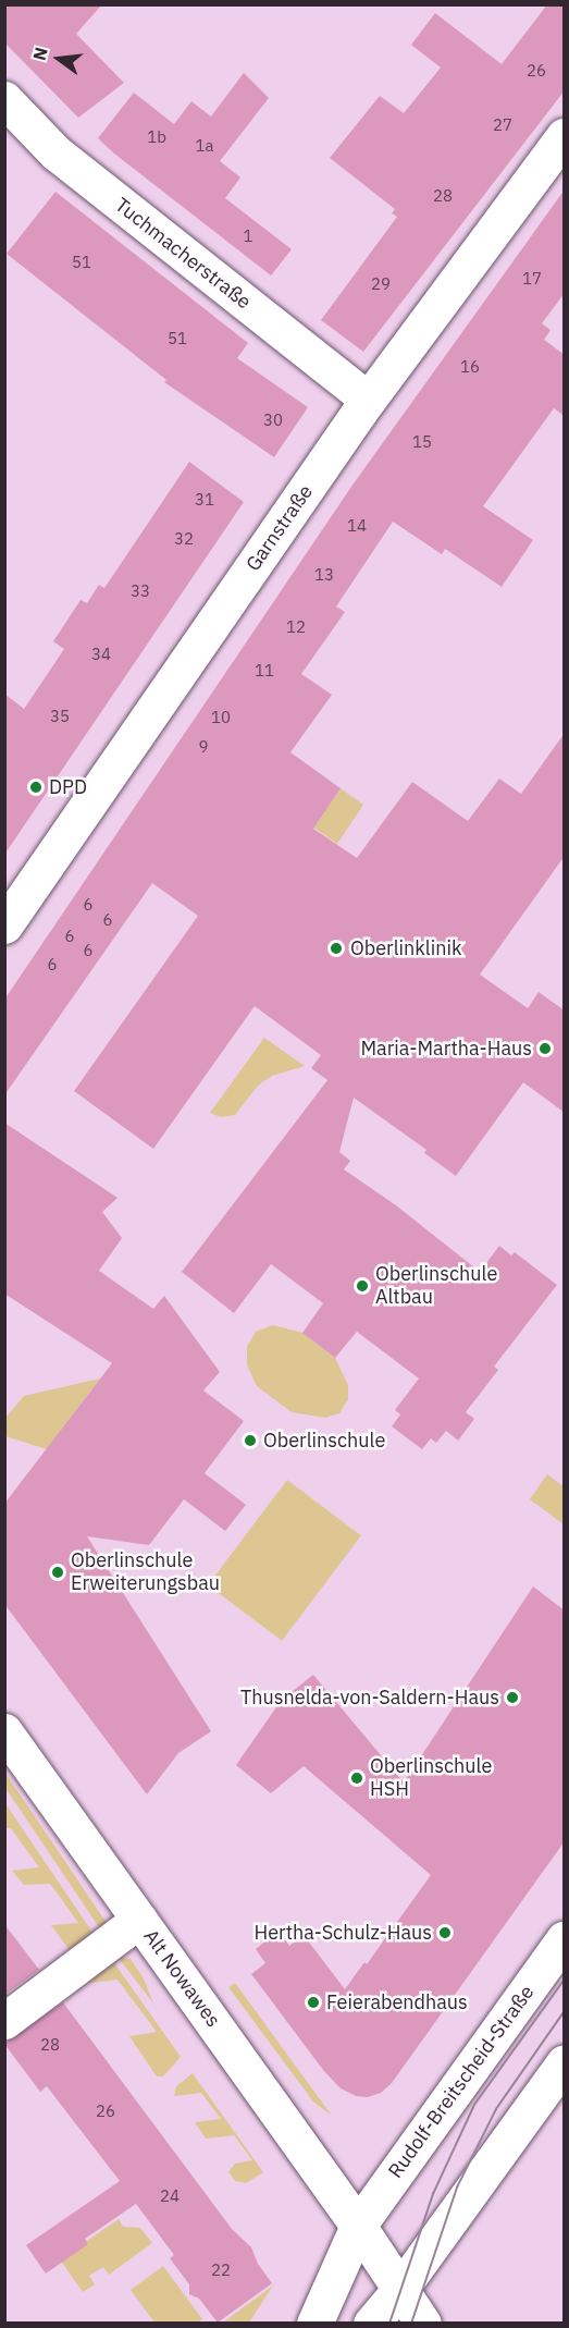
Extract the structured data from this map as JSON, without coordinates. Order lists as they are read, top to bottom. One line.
{"streets":{"main road":["Tuchmacherstraße","Garnstraße","Alt Nowawes","Rudolf-Breitscheid-Straße"]},"crossings":[["Tuchmacherstraße","Garnstraße"],["Alt Nowawes","Rudolf-Breitscheid-Straße"]],"places":["DPD","Oberlinklinik","Maria-Martha-Haus","Oberlinschule Altbau","Oberlinschule","Oberlinschule Erweiterungsbau","Thusnelda-von-Saldern-Haus","Oberlinschule HSH","Hertha-Schulz-Haus","Feierabendhaus"],"house_numbers":["26","27","1b","1a","28","1","51","17","29","51","16","30","15","31","14","32","13","33","12","34","11","35","10","9","6","6","6","6","6","28","26","24","22"],"north":"left"}
